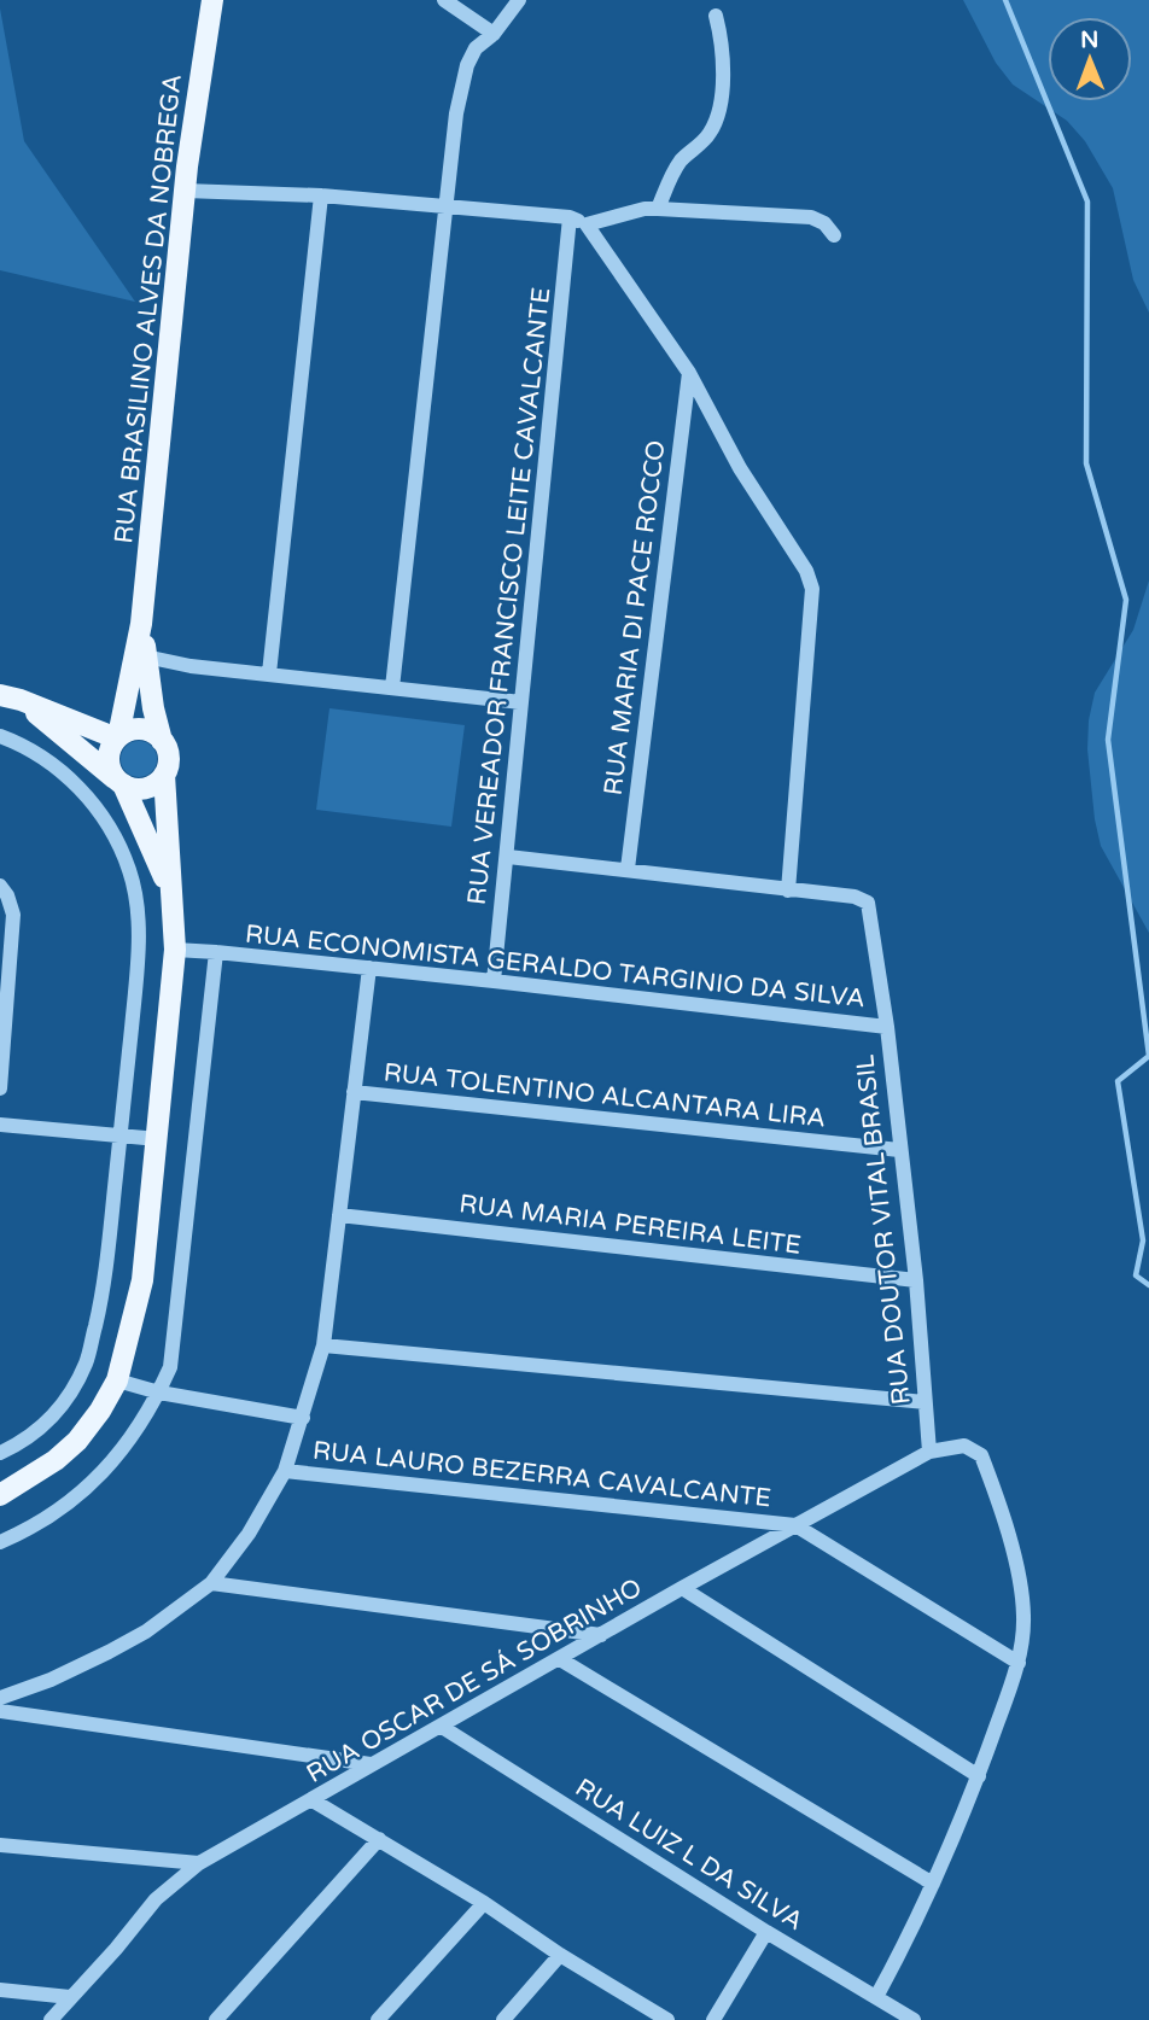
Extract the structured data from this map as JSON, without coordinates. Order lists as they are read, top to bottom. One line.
{"streets":{"main road":["RUA BRASILINO ALVES DA NOBREGA"],"street":["RUA VEREADOR FRANCISCO LEITE CAVALCANTE","RUA MARIA DI PACE ROCCO","RUA ECONOMISTA GERALDO TARGINIO DA SILVA","RUA TOLENTINO ALCANTARA LIRA","RUA MARIA PEREIRA LEITE","RUA DOUTOR VITAL BRASIL","RUA LAURO BEZERRA CAVALCANTE","RUA OSCAR DE SÁ SOBRINHO","RUA LUIZ L DA SILVA"]},"crossings":[["RUA VEREADOR FRANCISCO LEITE CAVALCANTE","RUA ECONOMISTA GERALDO TARGINIO DA SILVA"],["RUA ECONOMISTA GERALDO TARGINIO DA SILVA","RUA DOUTOR VITAL BRASIL"],["RUA TOLENTINO ALCANTARA LIRA","RUA DOUTOR VITAL BRASIL"],["RUA MARIA PEREIRA LEITE","RUA DOUTOR VITAL BRASIL"],["RUA DOUTOR VITAL BRASIL","RUA OSCAR DE SÁ SOBRINHO"],["RUA LAURO BEZERRA CAVALCANTE","RUA OSCAR DE SÁ SOBRINHO"],["RUA OSCAR DE SÁ SOBRINHO","RUA LUIZ L DA SILVA"]],"north":"top"}
